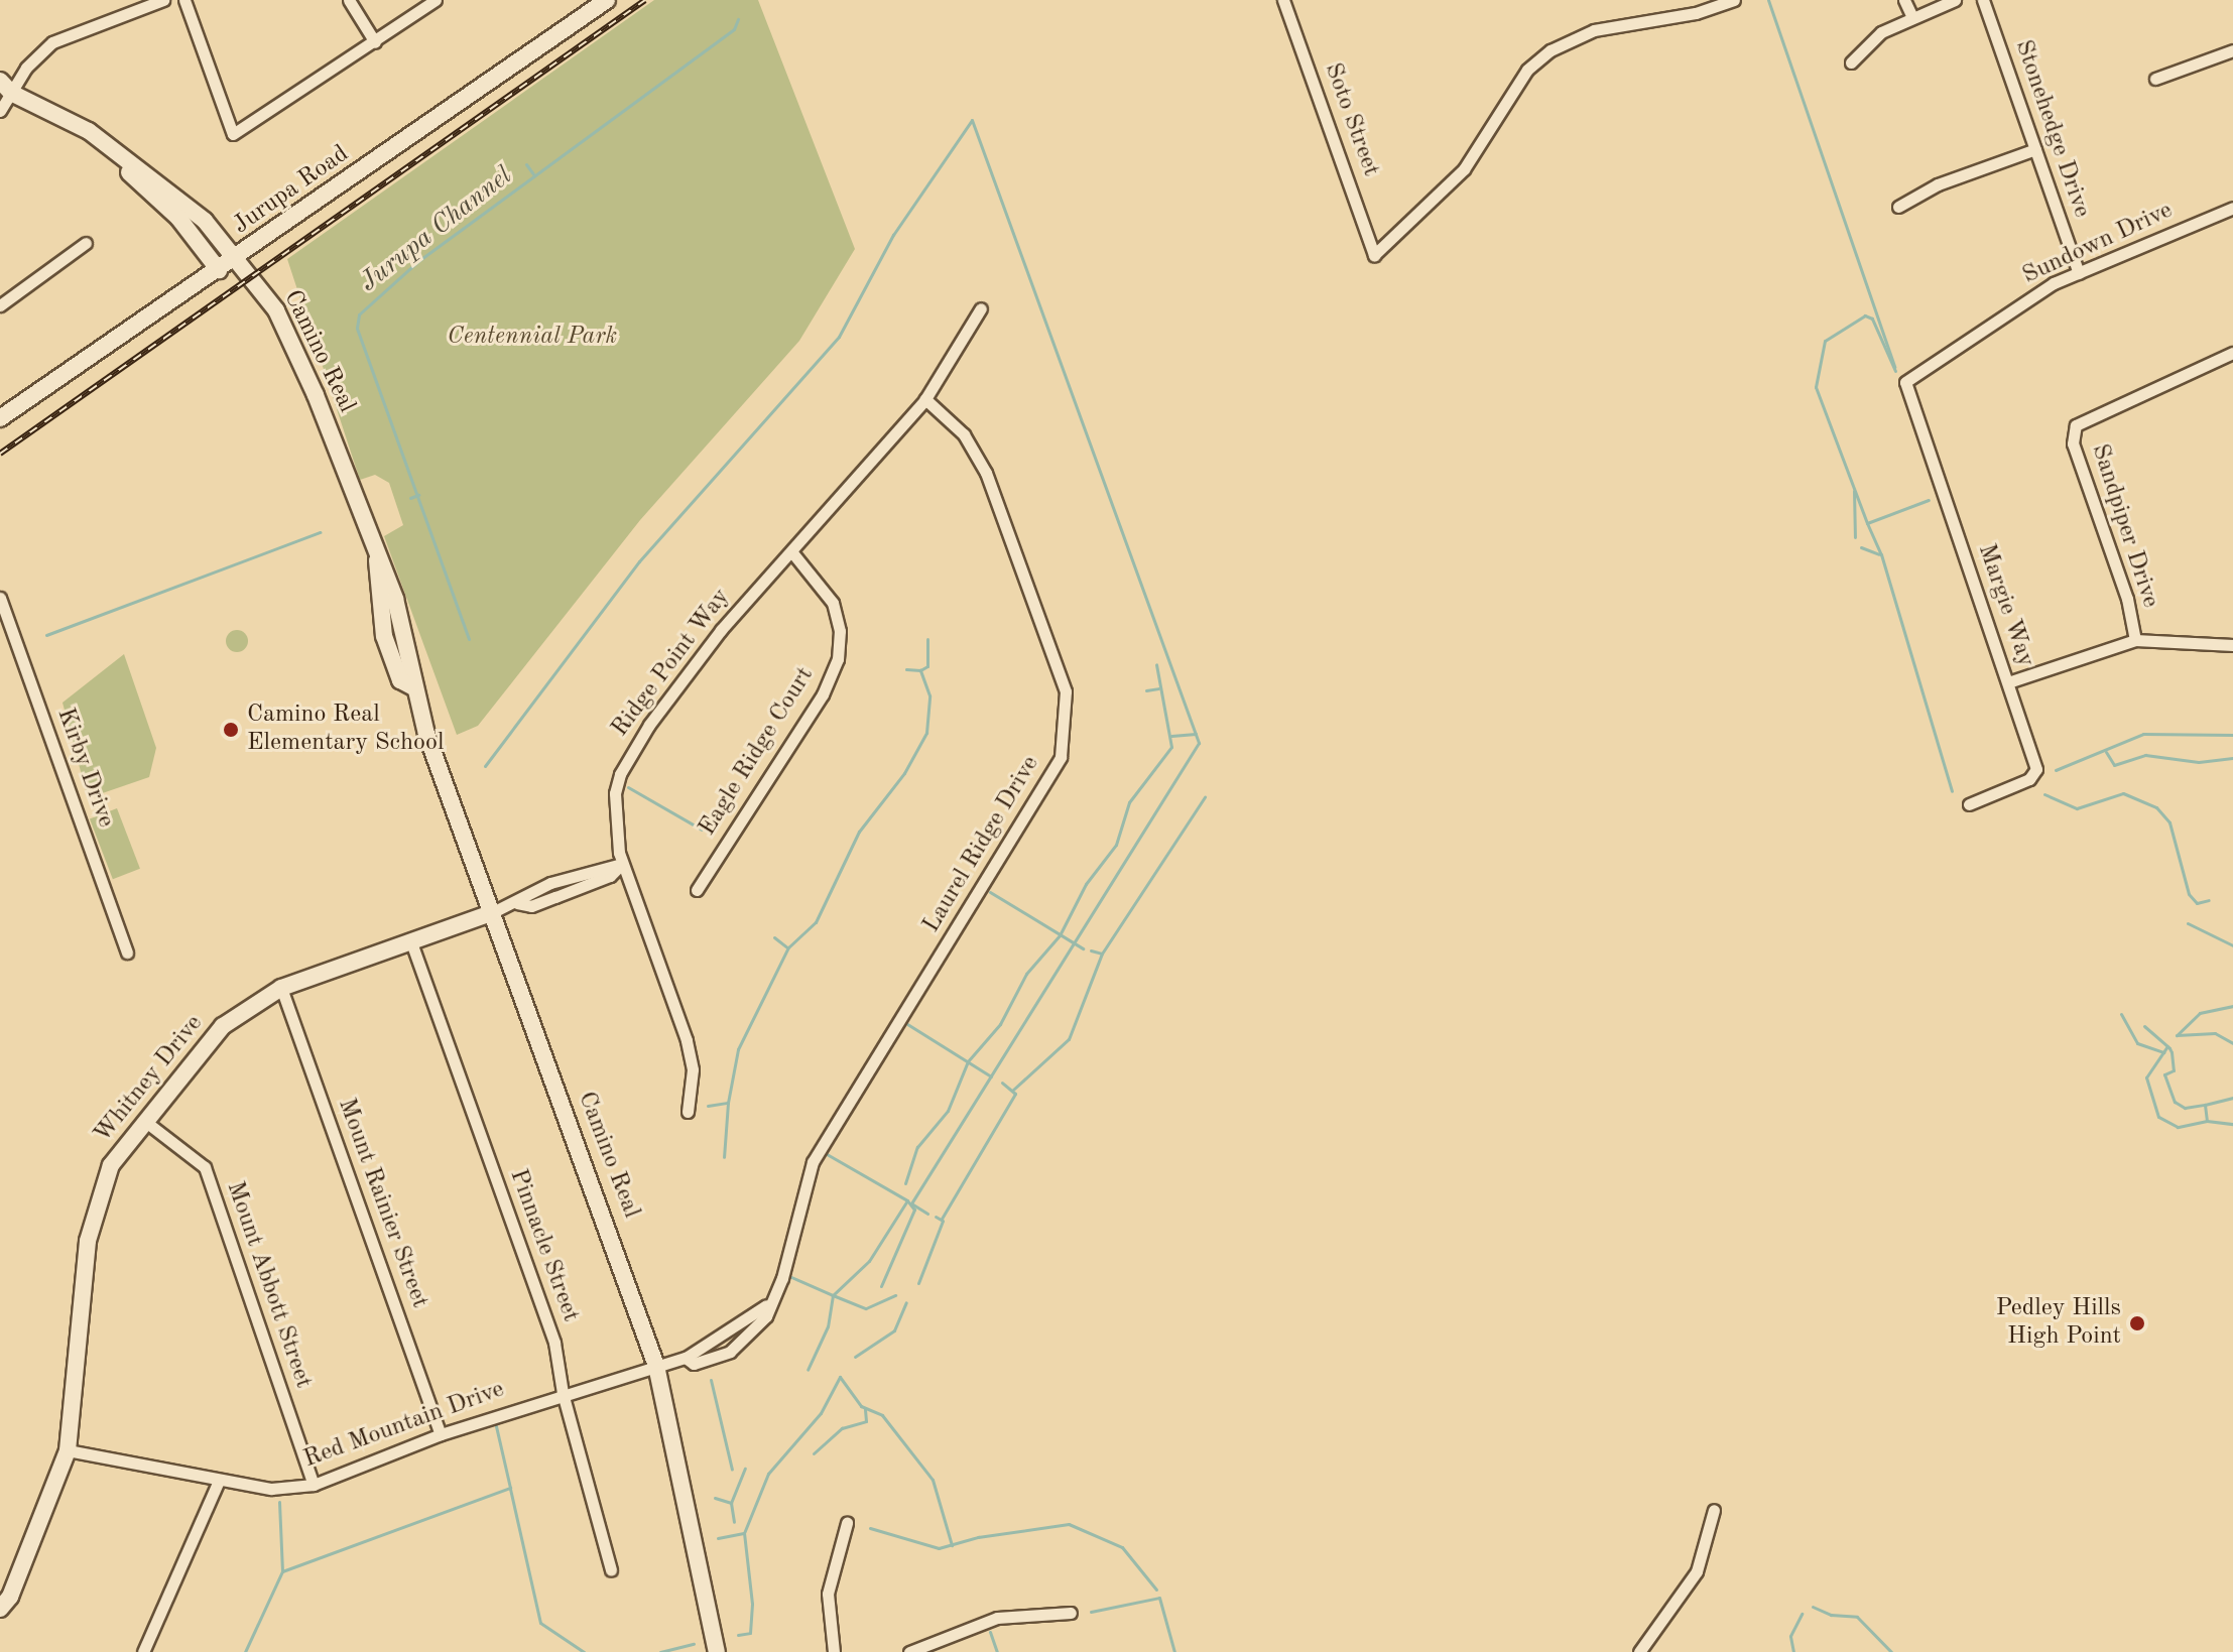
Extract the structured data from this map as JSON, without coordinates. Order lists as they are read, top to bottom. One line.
{"streets":{"main road":["Jurupa Road","Camino Real","Whitney Drive"],"street":["Soto Street","Stonehedge Drive","Sundown Drive","Sandpiper Drive","Margie Way","Ridge Point Way","Eagle Ridge Court","Kirby Drive","Laurel Ridge Drive","Mount Rainier Street","Pinnacle Street","Mount Abbott Street","Red Mountain Drive"]},"crossings":[["Stonehedge Drive","Sundown Drive"],["Jurupa Road","Camino Real"],["Sundown Drive","Margie Way"],["Camino Real","Laurel Ridge Drive"],["Camino Real","Whitney Drive"],["Camino Real","Red Mountain Drive"],["Ridge Point Way","Eagle Ridge Court"],["Ridge Point Way","Laurel Ridge Drive"],["Ridge Point Way","Whitney Drive"],["Laurel Ridge Drive","Red Mountain Drive"],["Whitney Drive","Mount Rainier Street"],["Whitney Drive","Pinnacle Street"],["Whitney Drive","Mount Abbott Street"],["Whitney Drive","Red Mountain Drive"],["Mount Rainier Street","Red Mountain Drive"],["Pinnacle Street","Red Mountain Drive"],["Mount Abbott Street","Red Mountain Drive"]],"water":["Jurupa Channel"],"parks":["Centennial Park"],"places":["Camino Real Elementary School","Pedley Hills High Point"]}
